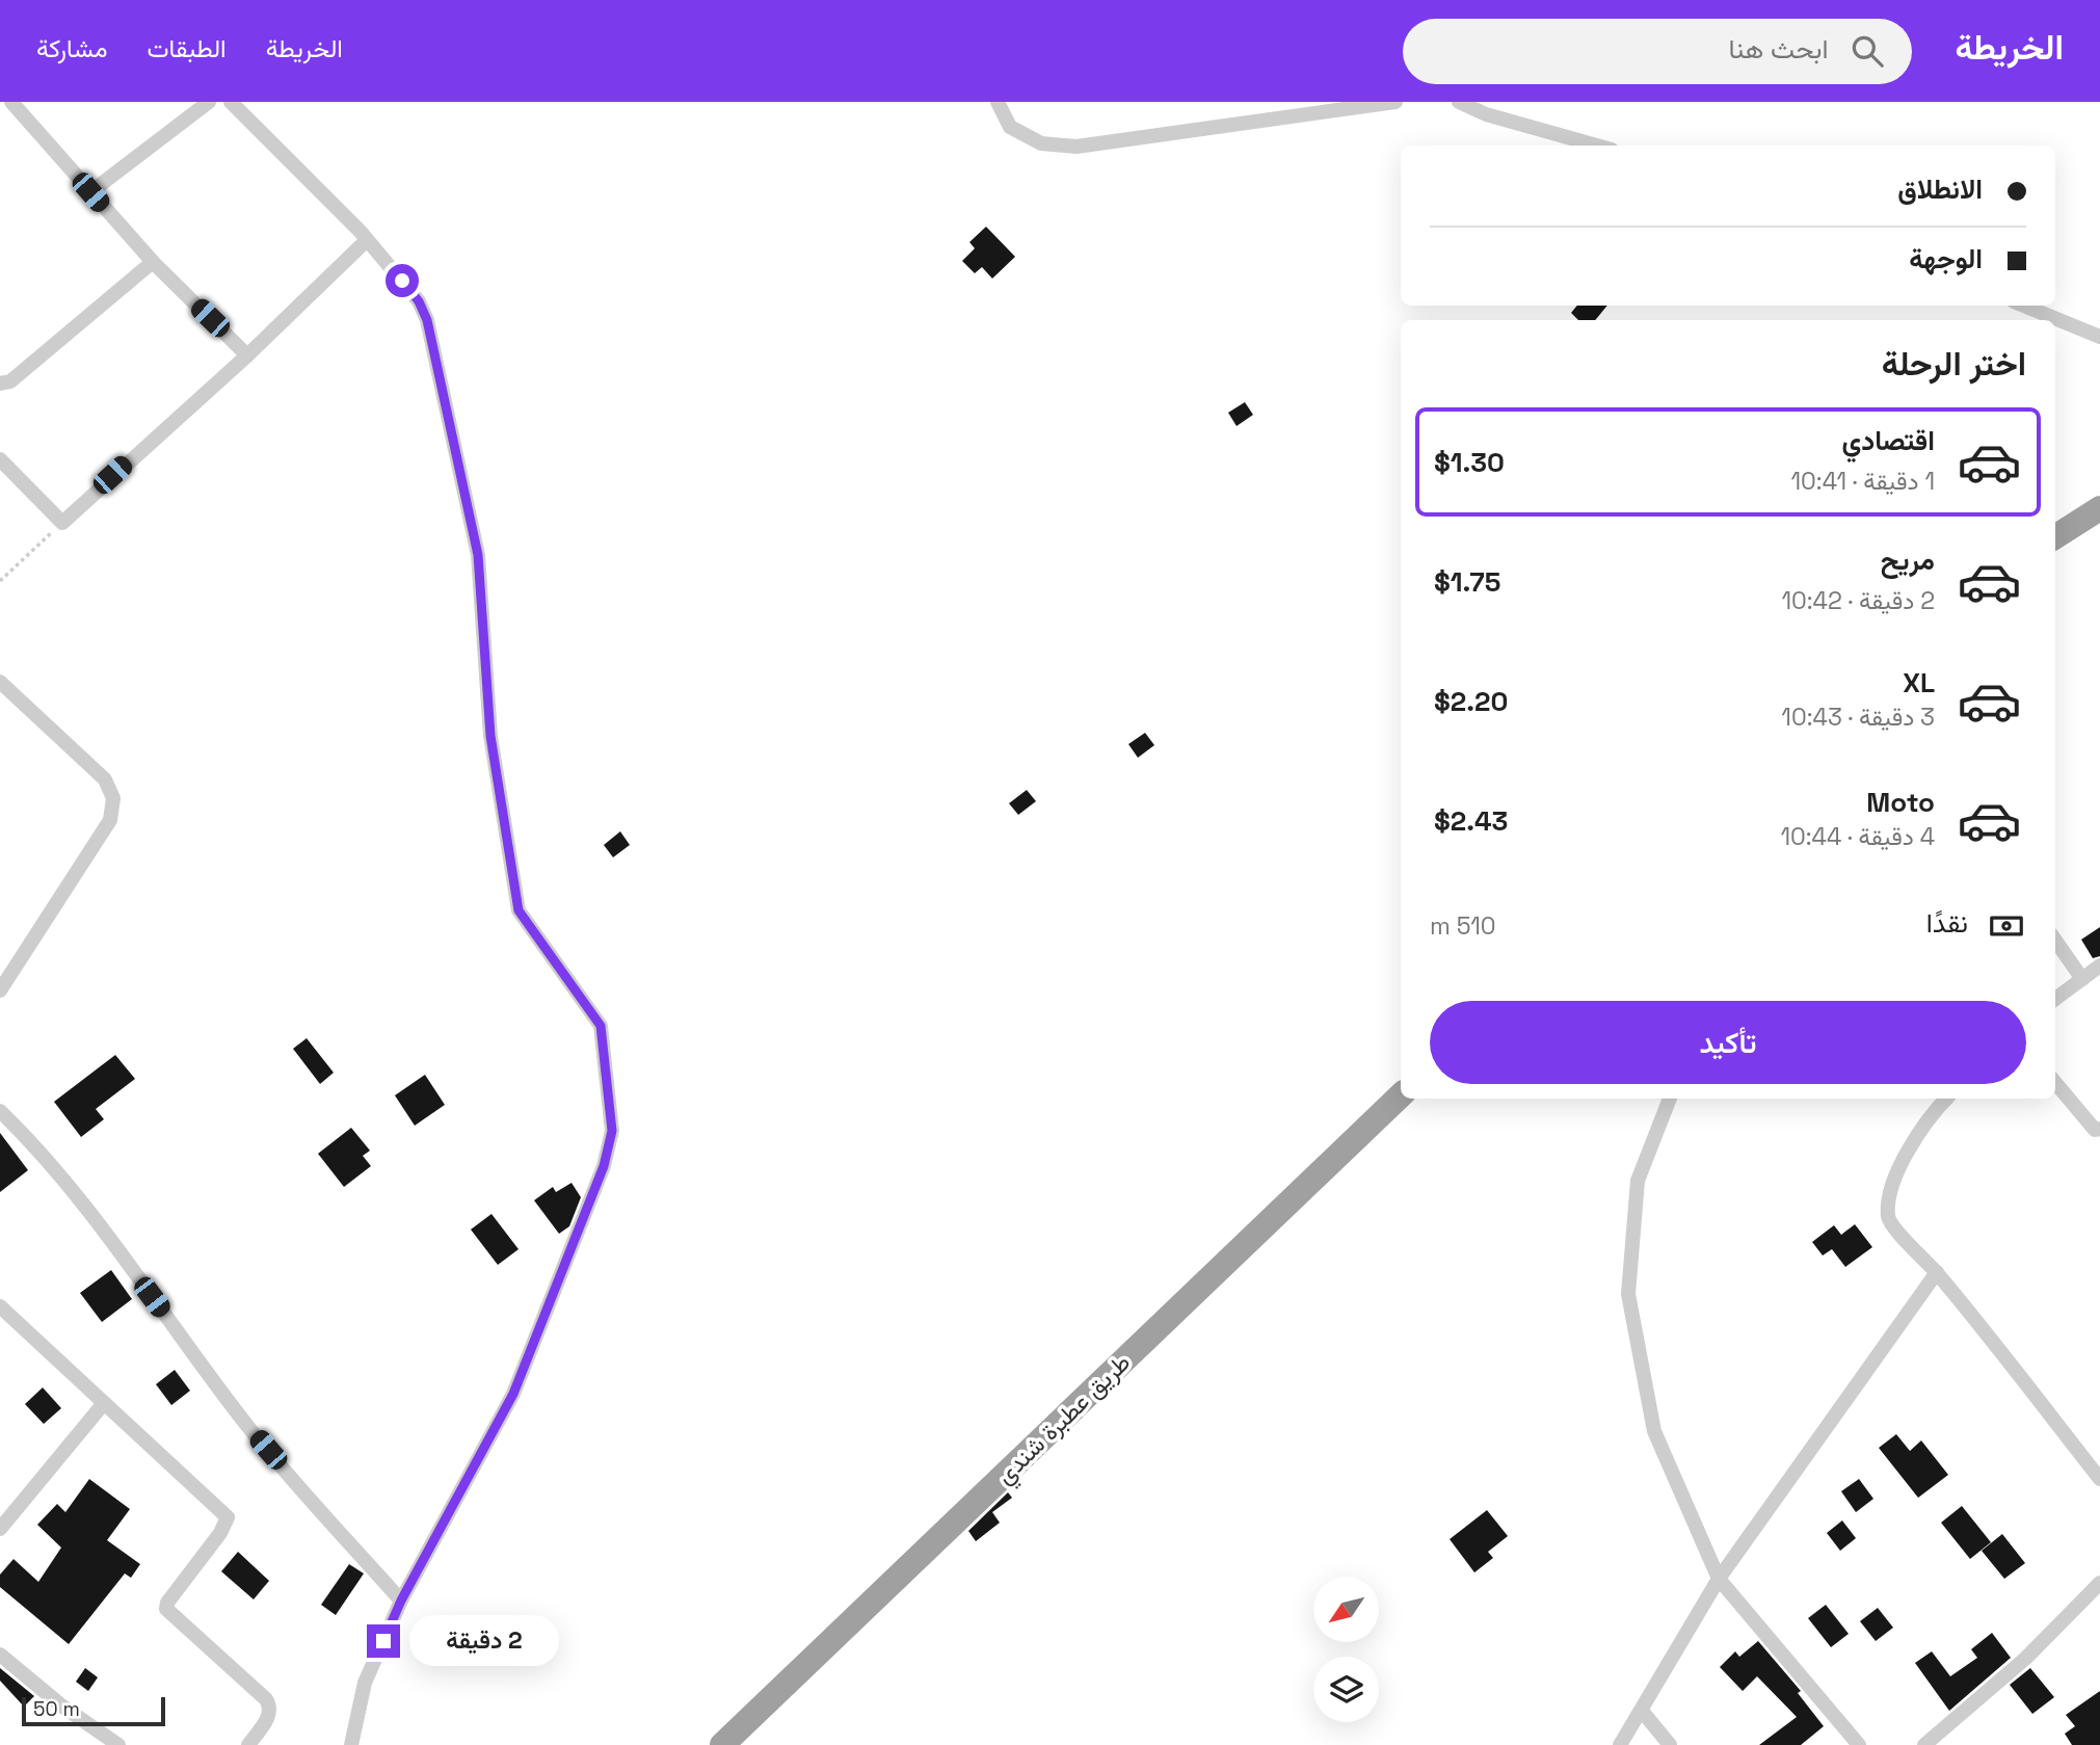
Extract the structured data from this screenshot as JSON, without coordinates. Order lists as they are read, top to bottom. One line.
{"streets":{"highway":["طريق عطبرة شندي"]},"scale_bar":"50 m","north":"bottom left","page":{"header":"الخريطة","search":"ابحث هنا","nav":["الخريطة","الطبقات","مشاركة"],"banner":["الانطلاق","الوجهة"],"heading":"اختر الرحلة","list":[{"name":"اقتصادي","note":"1 دقيقة · 10:41","value":"$1.30"},{"name":"مريح","note":"2 دقيقة · 10:42","value":"$1.75"},{"name":"XL","note":"3 دقيقة · 10:43","value":"$2.20"},{"name":"Moto","note":"4 دقيقة · 10:44","value":"$2.43"}],"pay":["نقدًا","510 m"],"buttons":"تأكيد","bubble":"2 دقيقة","scale":"50 m"}}
